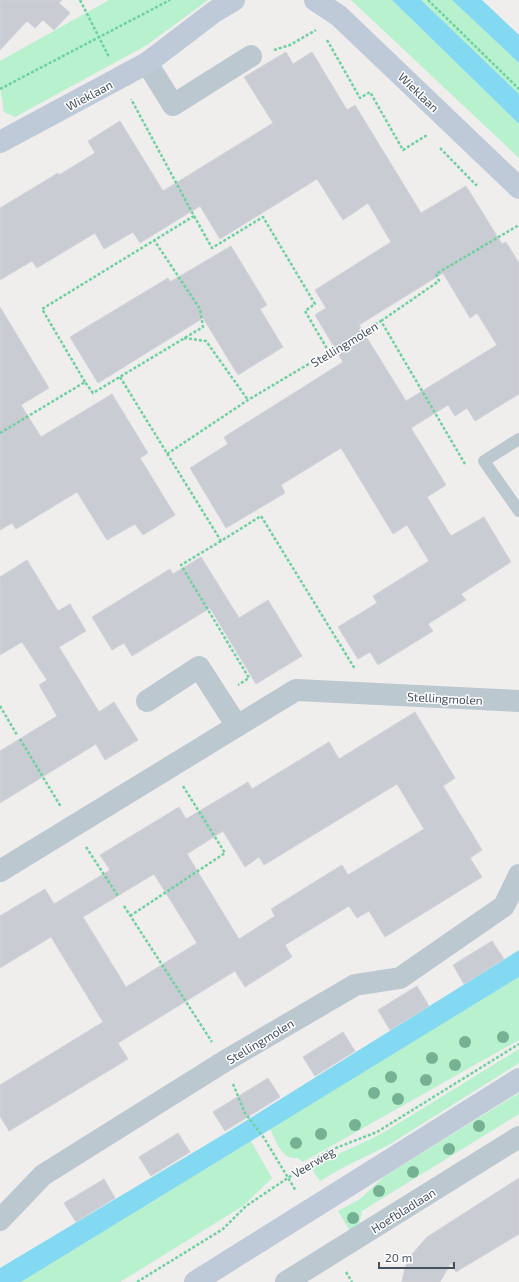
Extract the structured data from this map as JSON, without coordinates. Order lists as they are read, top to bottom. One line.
{"streets":{"street":["Wieklaan","Stellingmolen","Hoefbladlaan"],"path":["Veerweg"]},"scale_bar":"20 m"}
